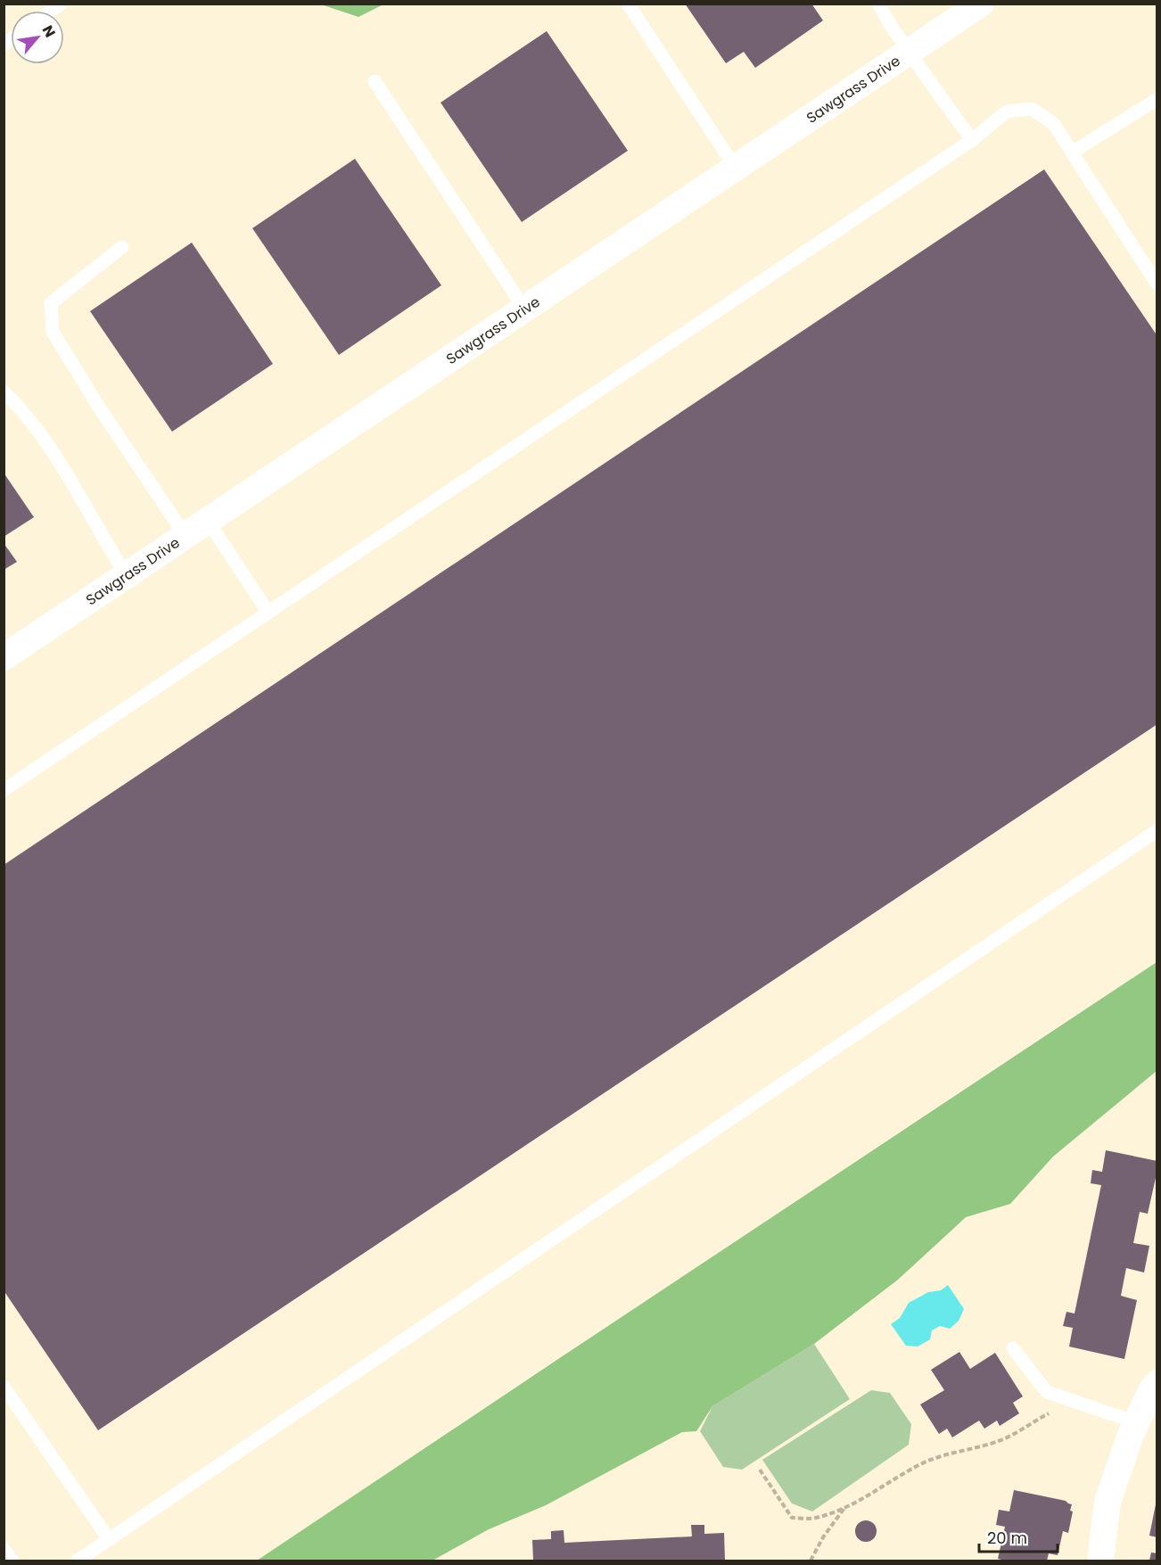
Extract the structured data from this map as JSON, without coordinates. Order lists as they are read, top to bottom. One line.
{"streets":{"street":["Sawgrass Drive"]},"scale_bar":"20 m","north":"top right"}
